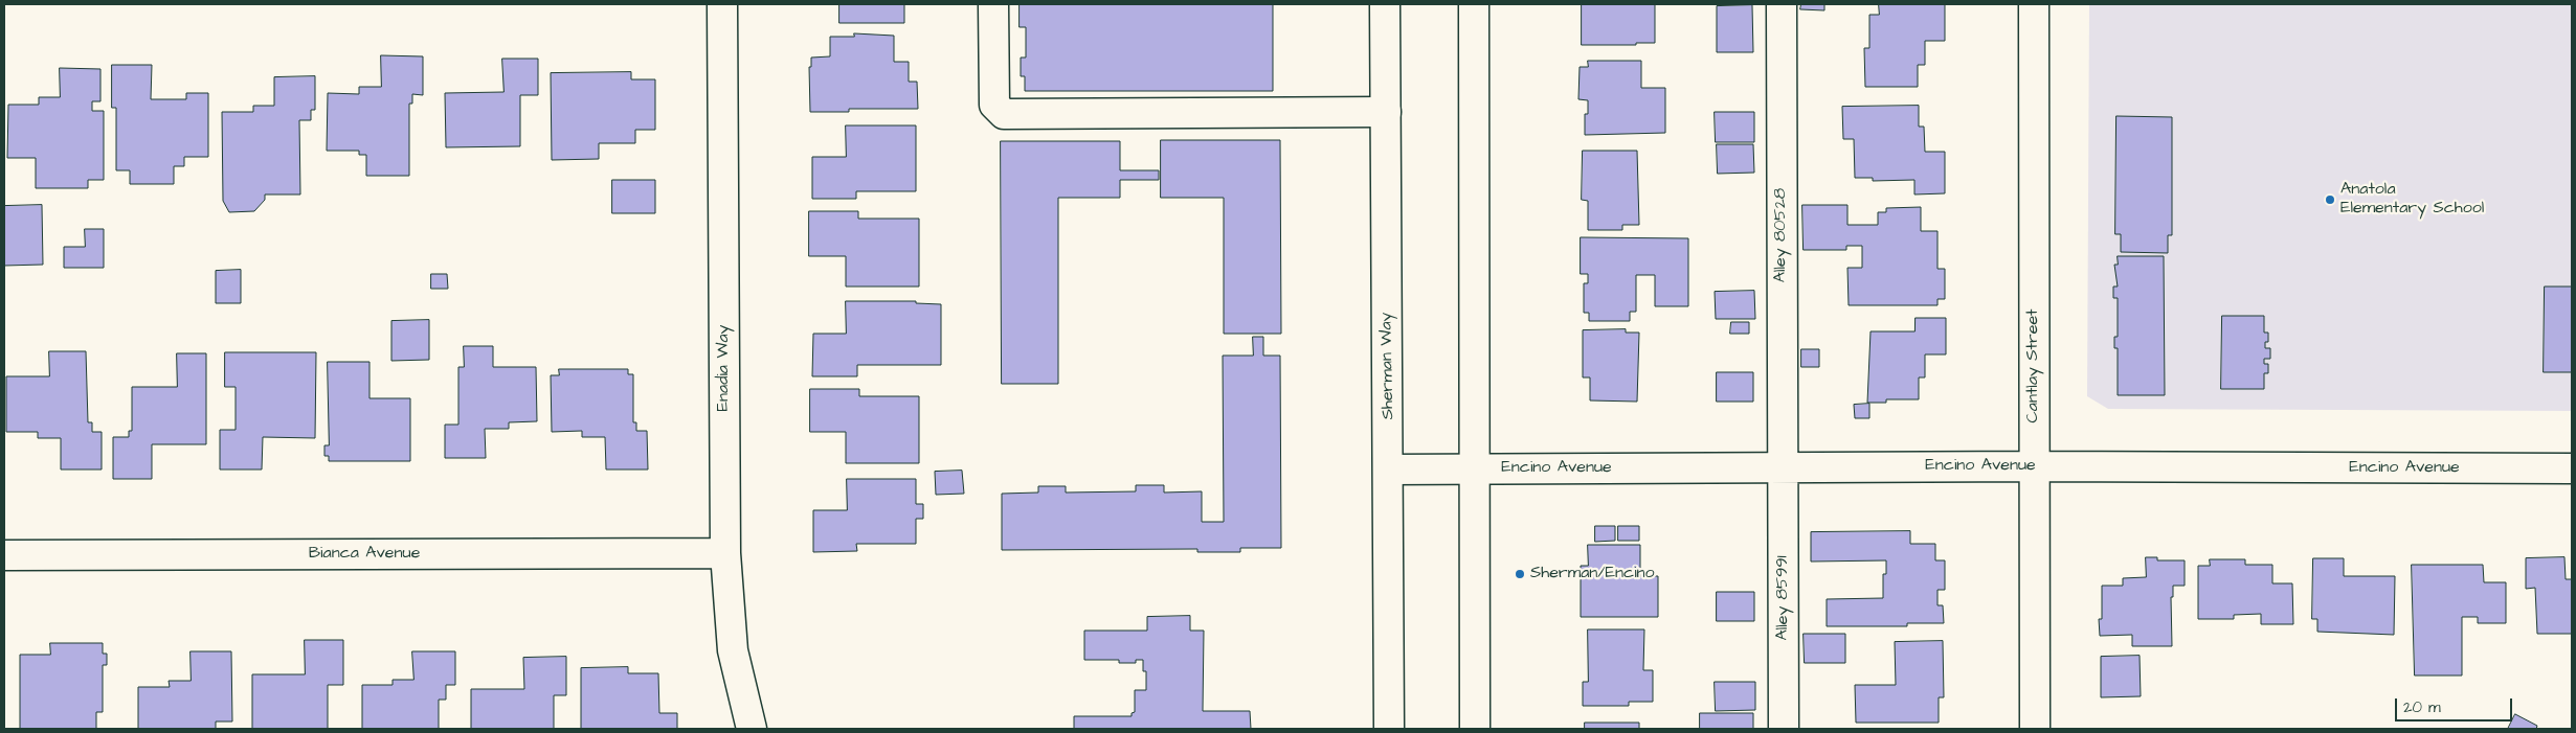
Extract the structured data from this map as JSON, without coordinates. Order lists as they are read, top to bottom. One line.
{"streets":{"street":["Alley 80528","Sherman Way","Cantlay Street","Enadia Way","Encino Avenue","Bianca Avenue","Alley 85991"]},"crossings":[["Alley 80528","Encino Avenue"],["Alley 80528","Alley 85991"],["Sherman Way","Encino Avenue"],["Cantlay Street","Encino Avenue"],["Enadia Way","Bianca Avenue"],["Encino Avenue","Alley 85991"]],"places":["Anatola Elementary School","Sherman/Encino"],"scale_bar":"20 m"}
